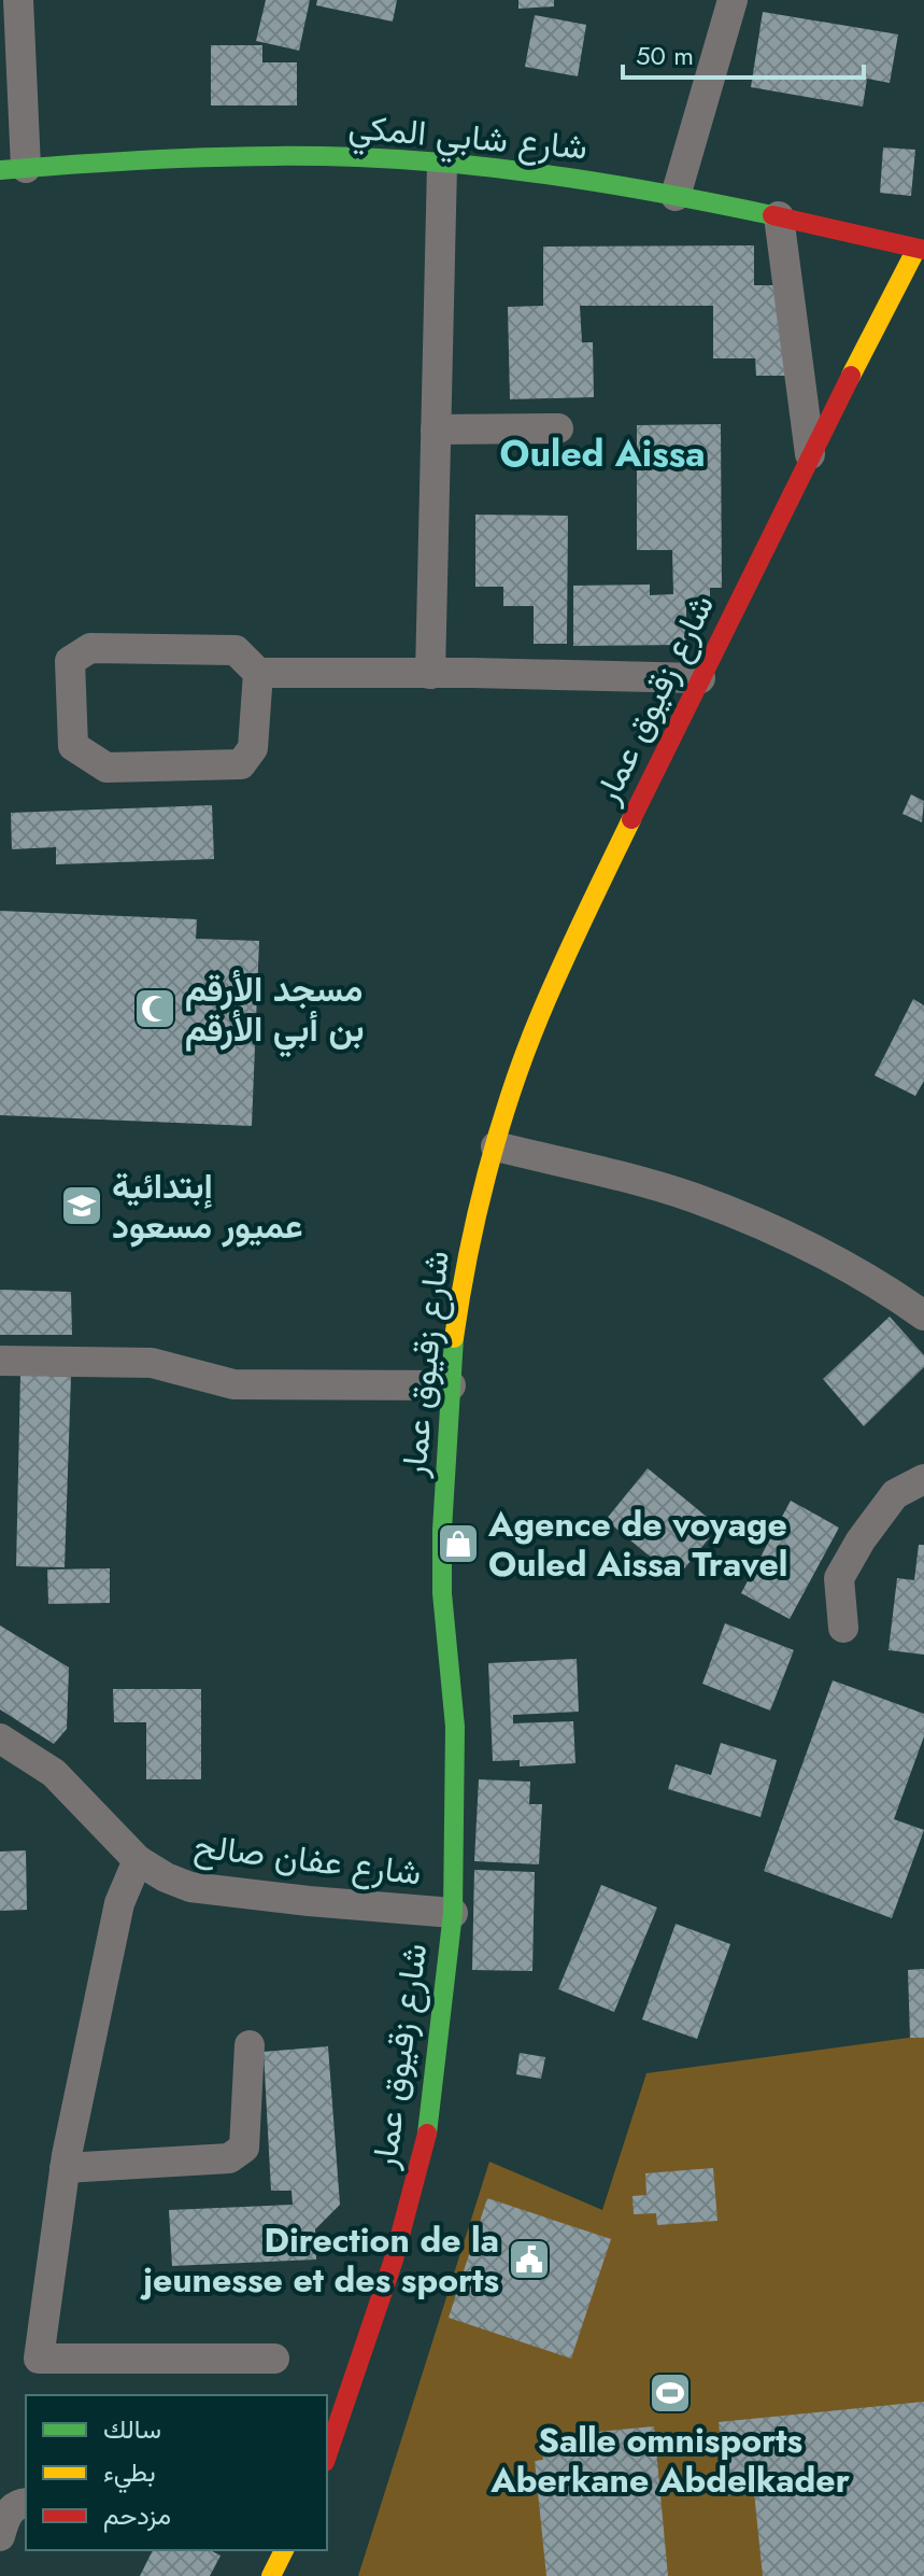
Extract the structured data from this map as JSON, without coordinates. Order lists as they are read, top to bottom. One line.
{"streets":{"main road":["شارع شابي المكي","شارع زقيوق عمار"],"street":["شارع عفان صالح"]},"crossings":[["شارع شابي المكي","شارع زقيوق عمار"],["شارع زقيوق عمار","شارع عفان صالح"]],"districts":["Ouled Aissa"],"places":{"mosque":["مسجد الأرقم بن أبي الأرقم"],"school or university":["إبتدائية عميور مسعود"],"shop":["Agence de voyage Ouled Aissa Travel"],"public building":["Direction de la jeunesse et des sports"],"sports":["Salle omnisports Aberkane Abdelkader"]},"legend":["سالك","بطيء","مزدحم"],"scale_bar":"50 m"}
